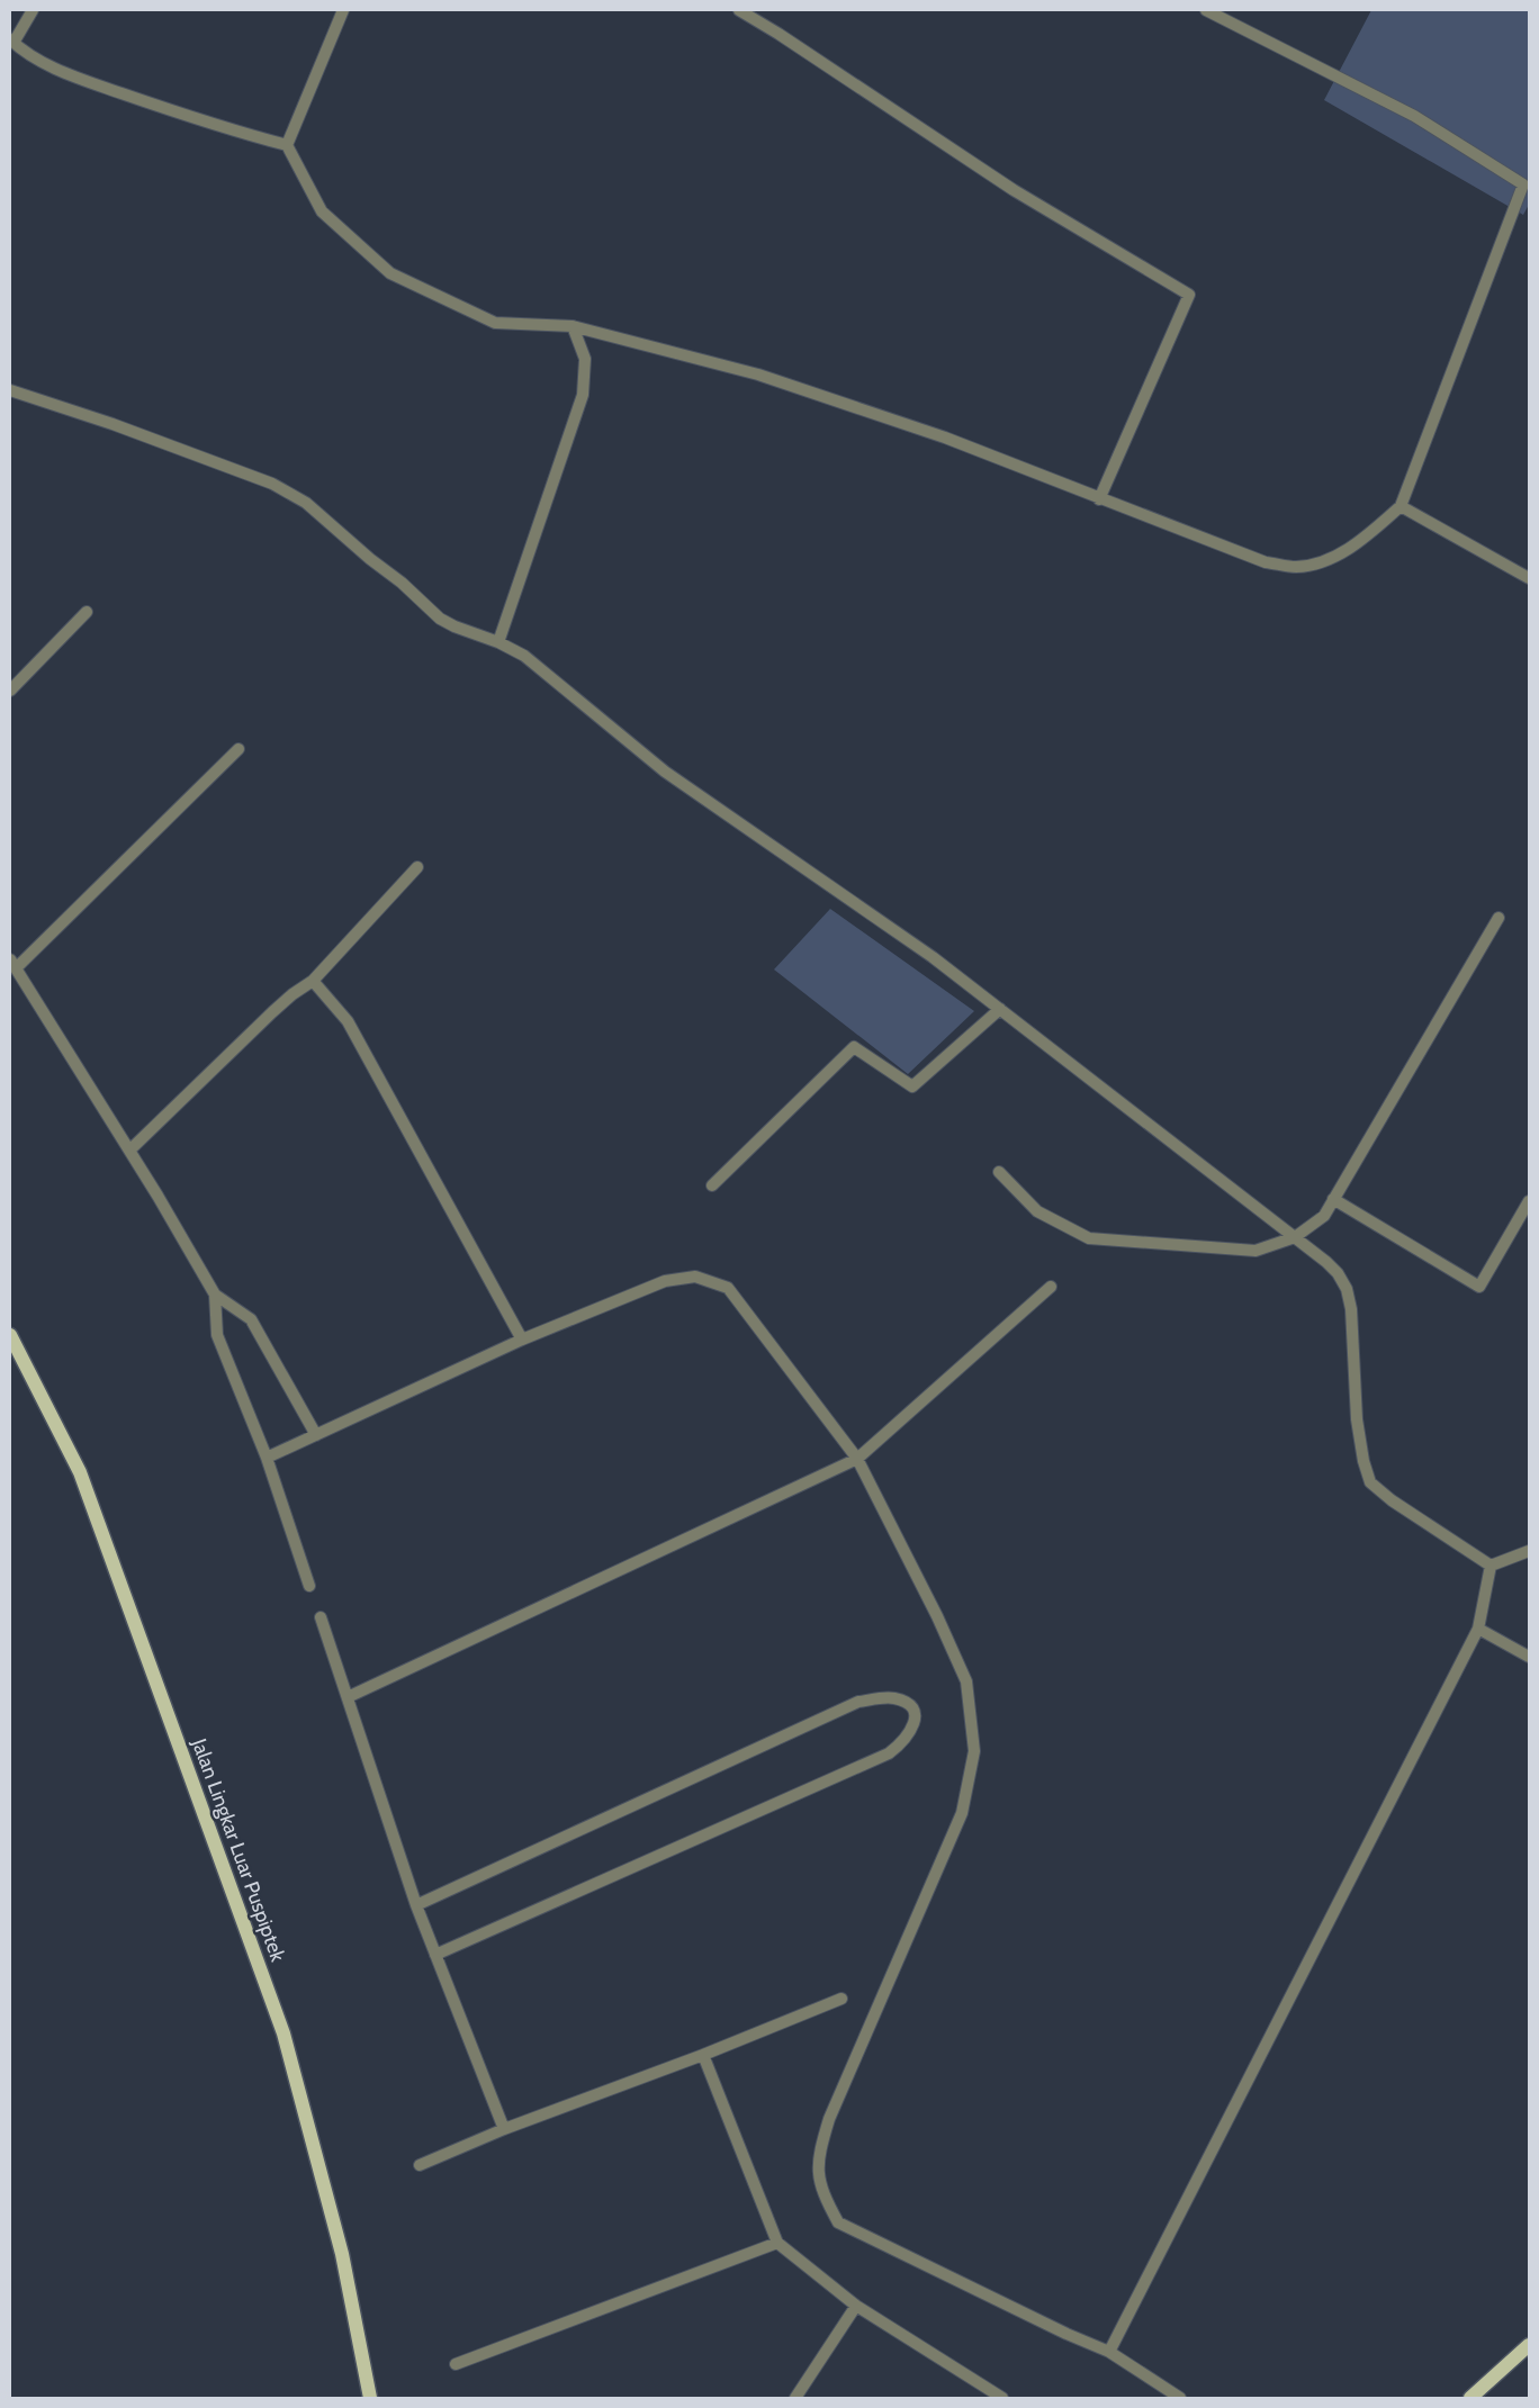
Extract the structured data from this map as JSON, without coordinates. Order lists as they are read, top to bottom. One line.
{"streets":{"main road":["Jalan Lingkar Luar Puspiptek"]}}
